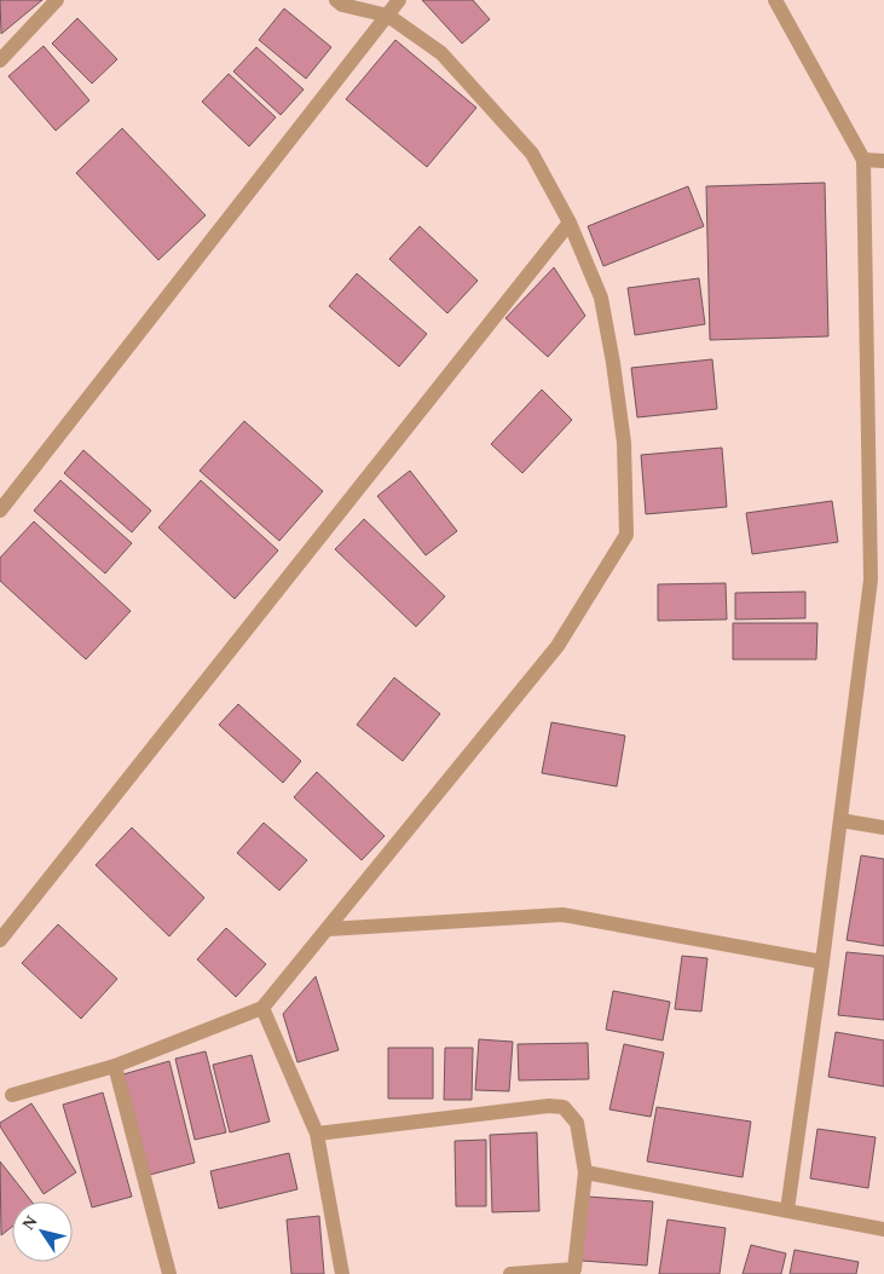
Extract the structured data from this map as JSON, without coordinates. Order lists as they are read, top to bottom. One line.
{"north":"top left"}
